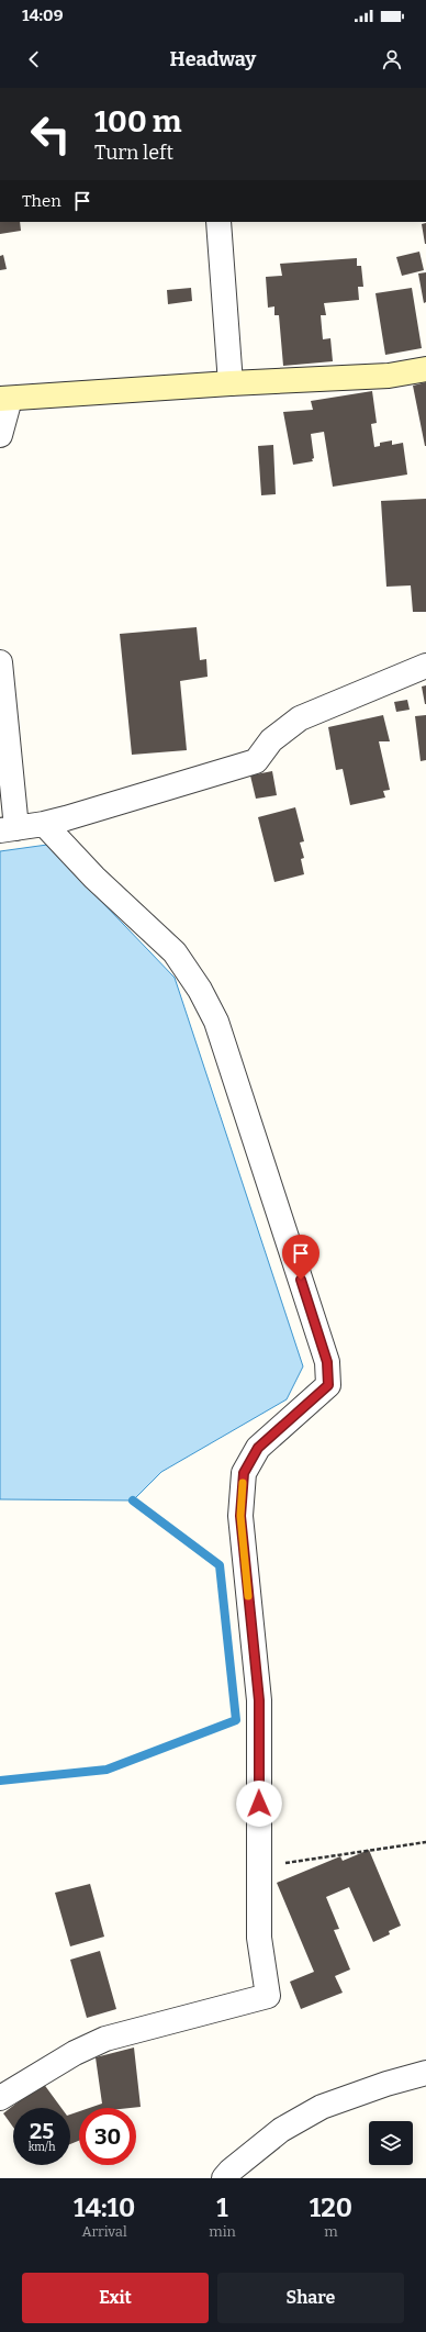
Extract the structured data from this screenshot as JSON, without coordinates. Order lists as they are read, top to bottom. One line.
{"page":{"status":"14:09","header":"Headway","turn":["100 m","Turn left"],"then":"Then","speed":"25 km/h","limit":"30","eta":["14:10","Arrival","1","min","120","m"],"buttons":["Exit","Share"]}}
